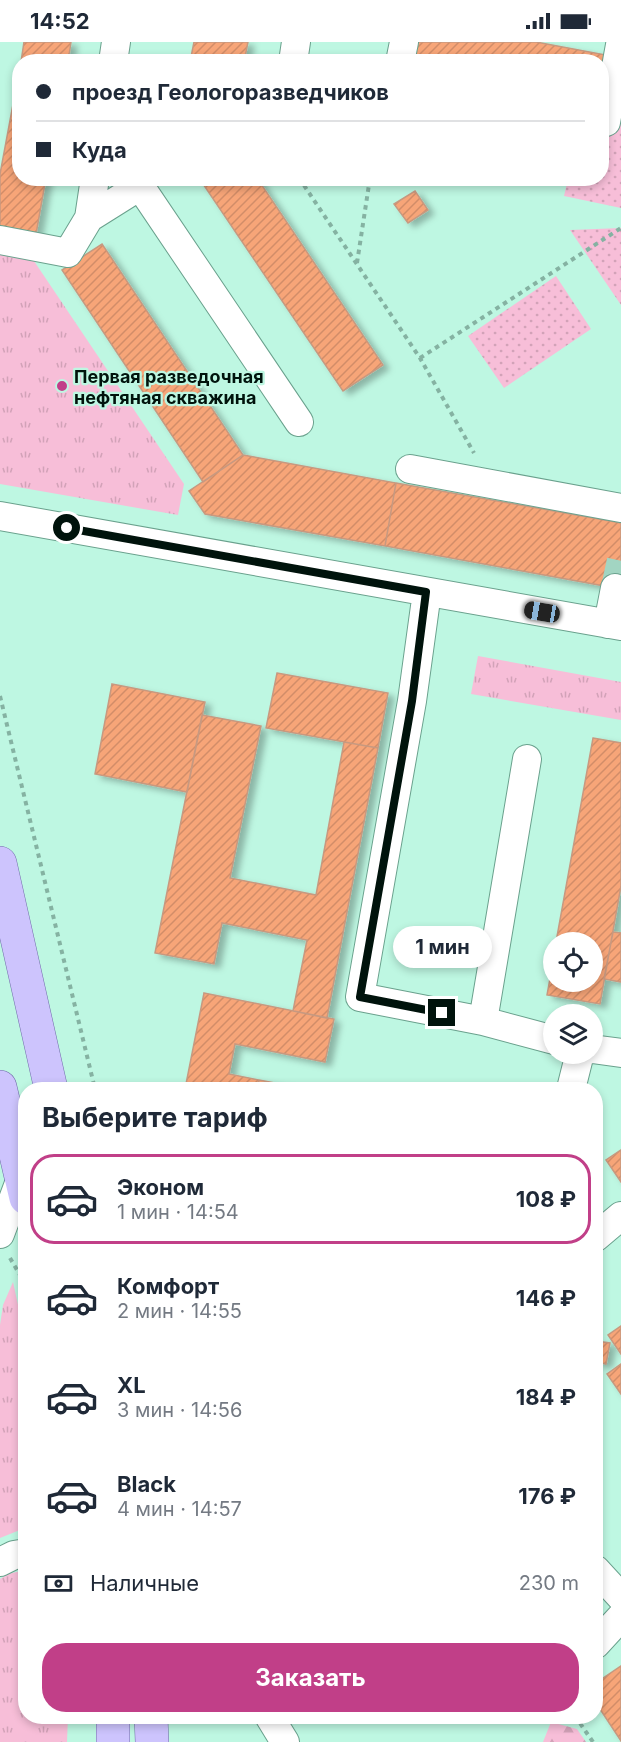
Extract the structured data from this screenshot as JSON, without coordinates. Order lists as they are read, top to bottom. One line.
{"places":["Первая разведочная нефтяная скважина"],"page":{"status":"14:52","banner":["проезд Геологоразведчиков","Куда"],"bubble":"1 мин","heading":"Выберите тариф","list":[{"name":"Эконом","note":"1 мин · 14:54","value":"108 ₽"},{"name":"Комфорт","note":"2 мин · 14:55","value":"146 ₽"},{"name":"XL","note":"3 мин · 14:56","value":"184 ₽"},{"name":"Black","note":"4 мин · 14:57","value":"176 ₽"}],"pay":["Наличные","230 m"],"buttons":"Заказать"}}
